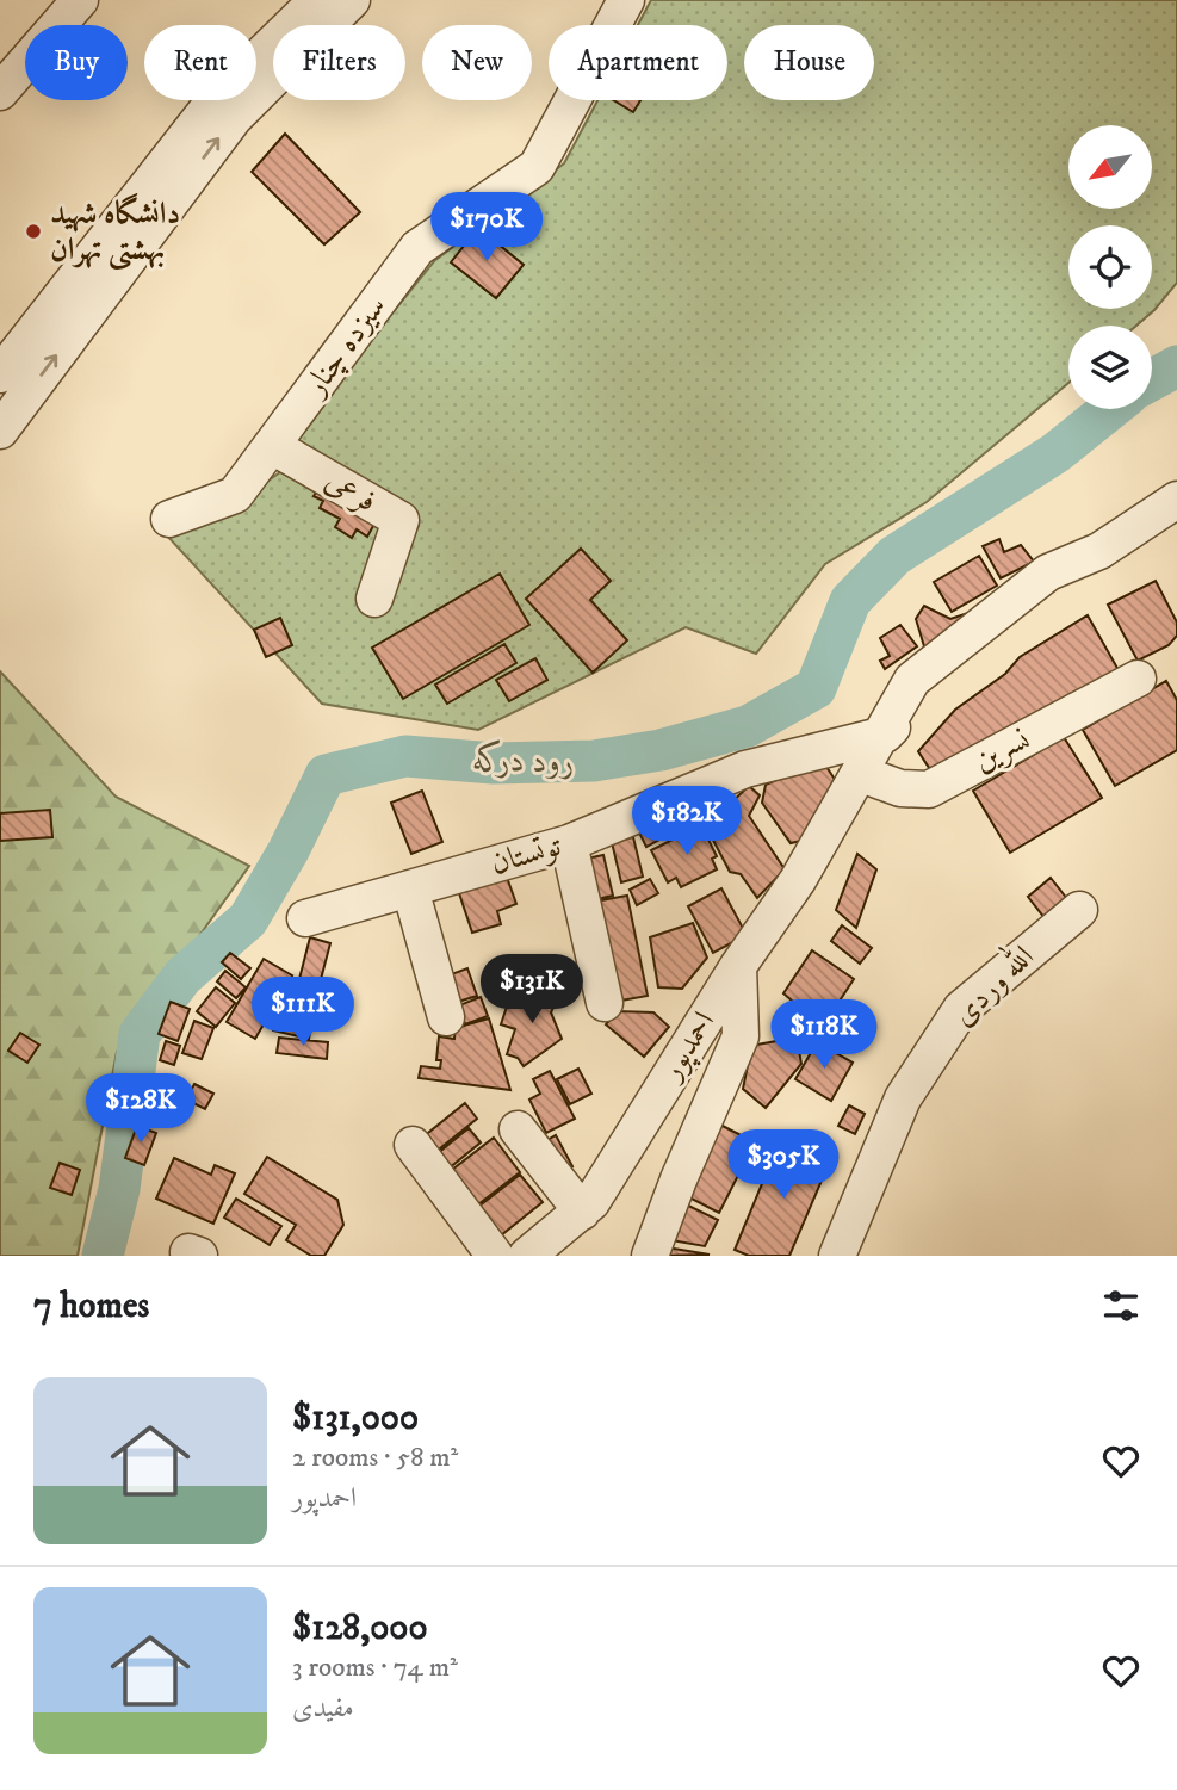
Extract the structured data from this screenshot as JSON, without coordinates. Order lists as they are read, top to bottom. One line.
{"streets":{"street":["سیزده چنار","فرعی","نسرین","توتستان","الله وردی","احمدپور"]},"crossings":[["سیزده چنار","فرعی"],["نسرین","احمدپور"],["توتستان","احمدپور"]],"water":["رود درکه"],"places":["دانشگاه شهید بهشتی تهران"],"north":"bottom left","page":{"chip":["Buy","Rent","Filters","New","Apartment","House"],"price":["$170K","$182K","$131K","$111K","$118K","$128K","$305K"],"heading":"7 homes","list":[{"name":"$131,000","note":"2 rooms · 58 m² · احمدپور"},{"name":"$128,000","note":"3 rooms · 74 m² · مفیدی"}]}}
